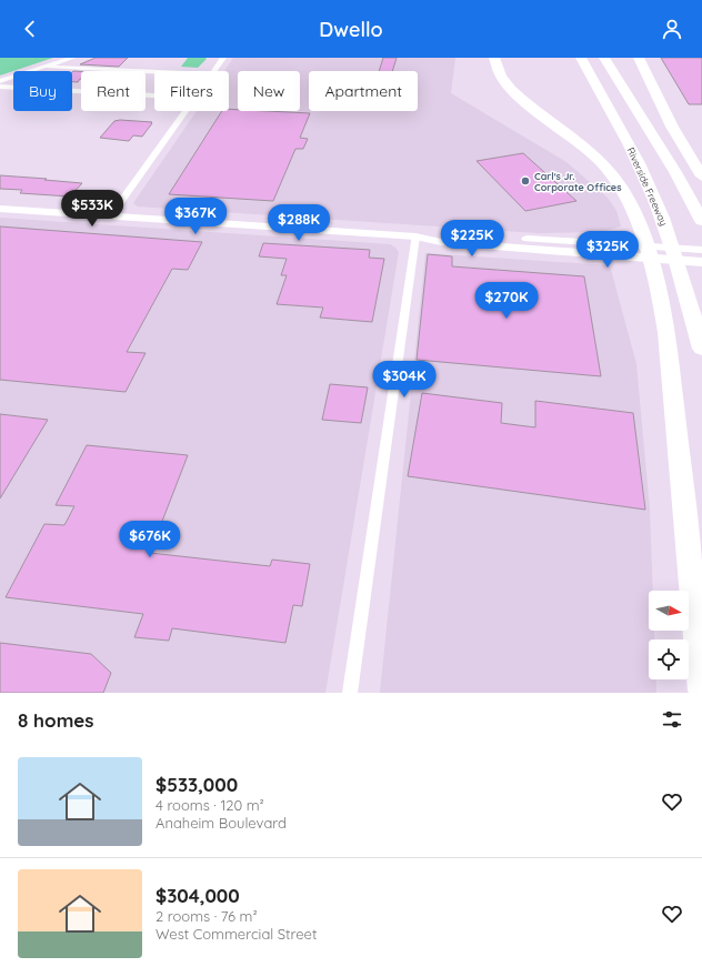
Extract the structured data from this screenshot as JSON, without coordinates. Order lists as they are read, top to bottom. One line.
{"streets":{"highway":["Riverside Freeway"]},"places":["Carl's Jr. Corporate Offices"],"north":"right","page":{"header":"Dwello","chip":["Buy","Rent","Filters","New","Apartment"],"price":["$533K","$367K","$288K","$225K","$325K","$270K","$304K","$676K"],"heading":"8 homes","list":[{"name":"$533,000","note":"4 rooms · 120 m² · Anaheim Boulevard"},{"name":"$304,000","note":"2 rooms · 76 m² · West Commercial Street"}]}}
